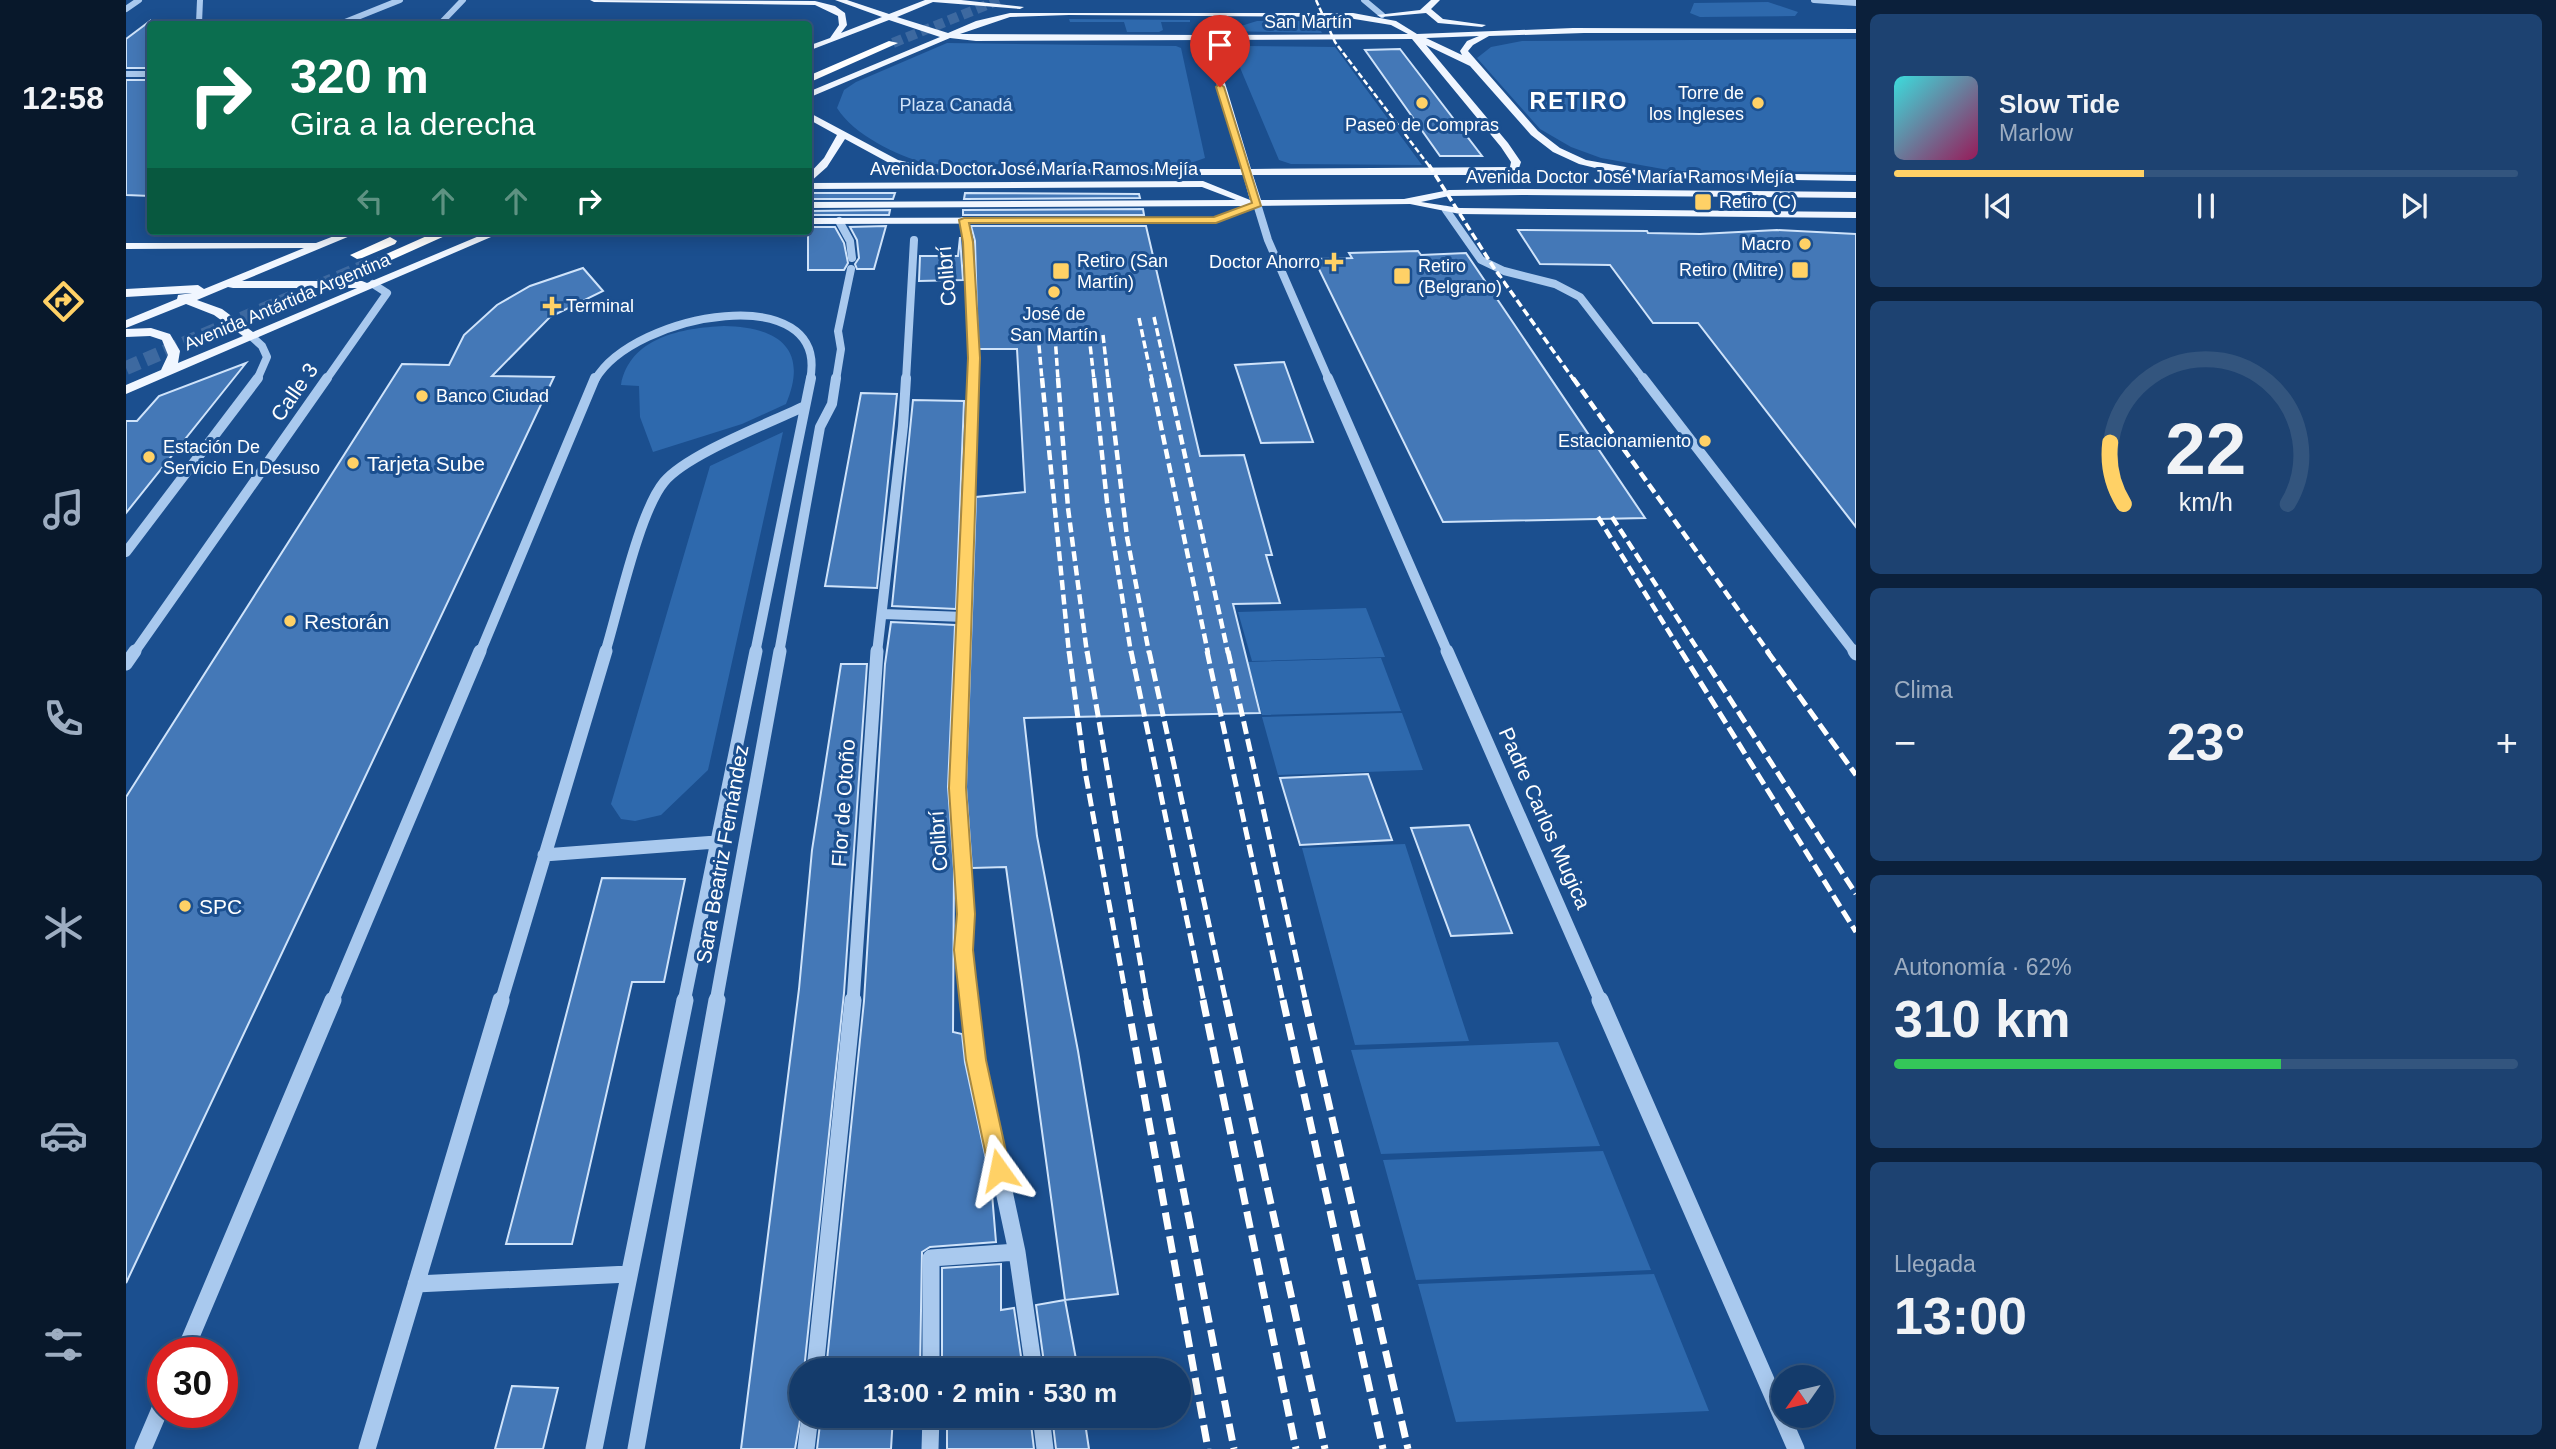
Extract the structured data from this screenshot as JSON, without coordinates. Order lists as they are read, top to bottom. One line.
{"streets":{"main road":["San Martín","Avenida Doctor José María Ramos Mejía","Avenida Antártida Argentina"],"street":["Colibrí","Calle 3","Flor de Otoño","Padre Carlos Mugica","Sara Beatriz Fernández"]},"crossings":[["San Martín","Avenida Doctor José María Ramos Mejía"],["Avenida Doctor José María Ramos Mejía","Colibrí"],["Avenida Doctor José María Ramos Mejía","Padre Carlos Mugica"],["Avenida Doctor José María Ramos Mejía","Sara Beatriz Fernández"],["Avenida Antártida Argentina","Calle 3"]],"districts":["RETIRO"],"parks":["Plaza Canadá"],"places":{"other":["Paseo de Compras","Torre de los Ingleses","Macro","José de San Martín","Banco Ciudad","Estacionamiento","Estación De Servicio En Desuso","Tarjeta Sube","Restorán","SPC"],"transit":["Retiro (C)","Retiro (Mitre)","Retiro (San Martín)","Retiro (Belgrano)"],"health":["Doctor Ahorro","Terminal"]},"north":"bottom left","page":{"tabs":"12:58","turn":["320 m","Gira a la derecha"],"song":["Slow Tide","Marlow"],"tile":["Clima",["Autonomía · 62%","310 km"],["Llegada","13:00"]],"heat":["−","23°","+"],"limit":"30","trip":"13:00 · 2 min · 530 m","gauge":["22","km/h"]}}
